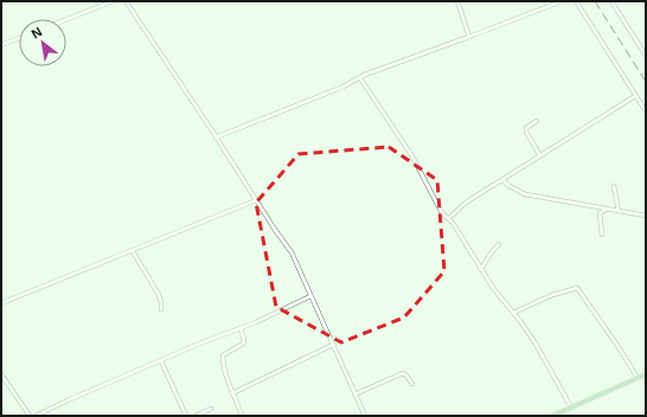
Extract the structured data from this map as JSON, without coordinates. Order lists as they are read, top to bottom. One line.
{"north":"top left"}
